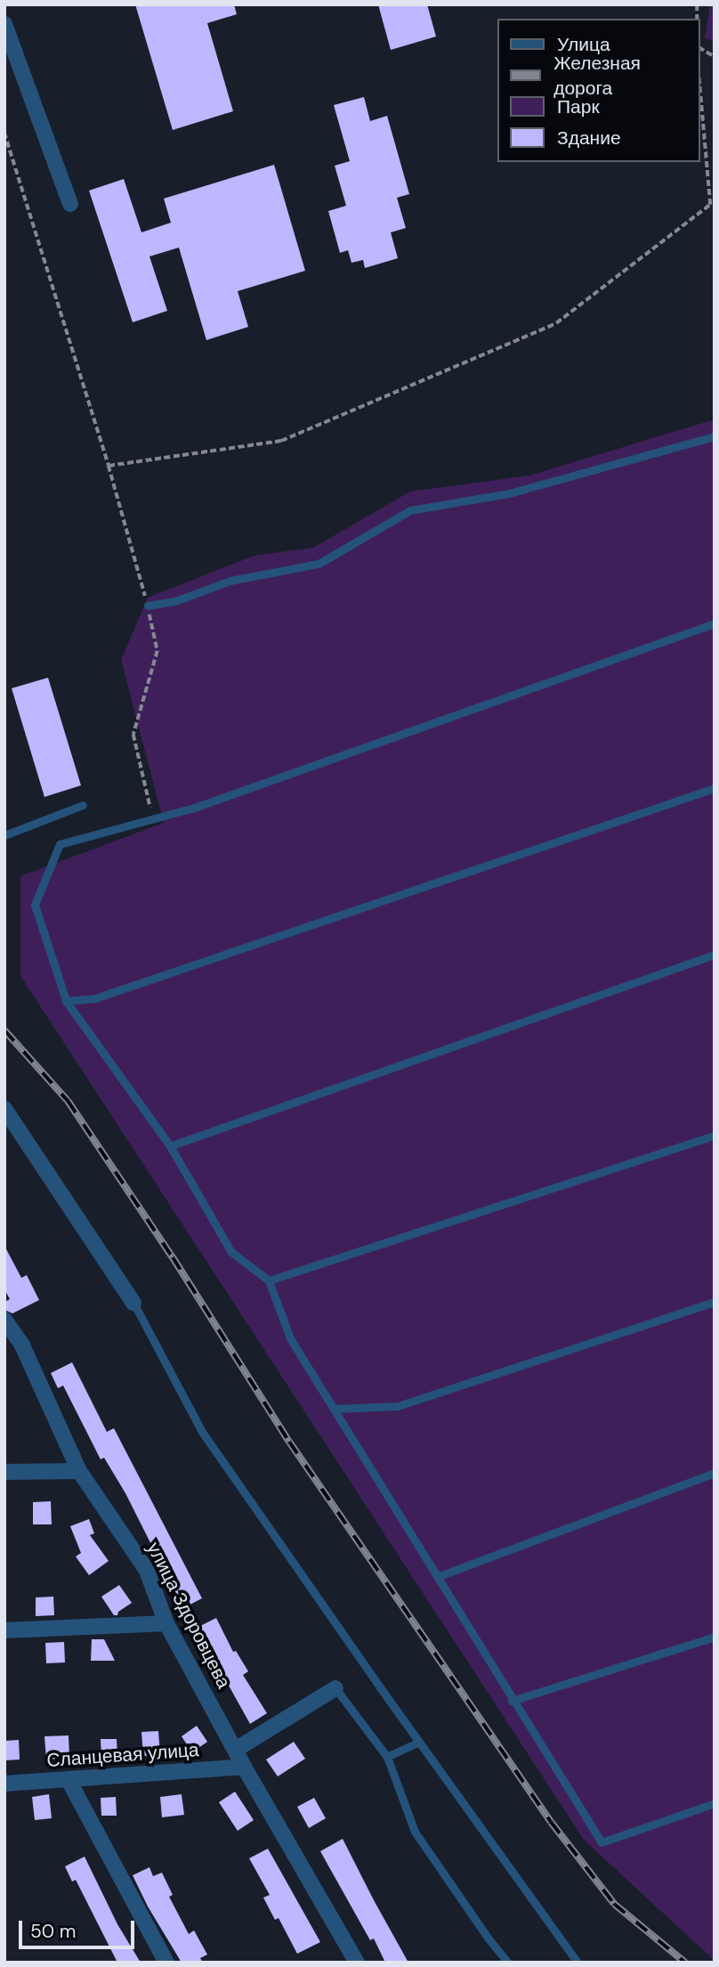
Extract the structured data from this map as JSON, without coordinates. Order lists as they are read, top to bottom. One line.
{"streets":{"street":["улица Здоровцева","Сланцевая улица"]},"crossings":[["улица Здоровцева","Сланцевая улица"]],"legend":["Улица","Железная дорога","Парк","Здание"],"scale_bar":"50 m"}
